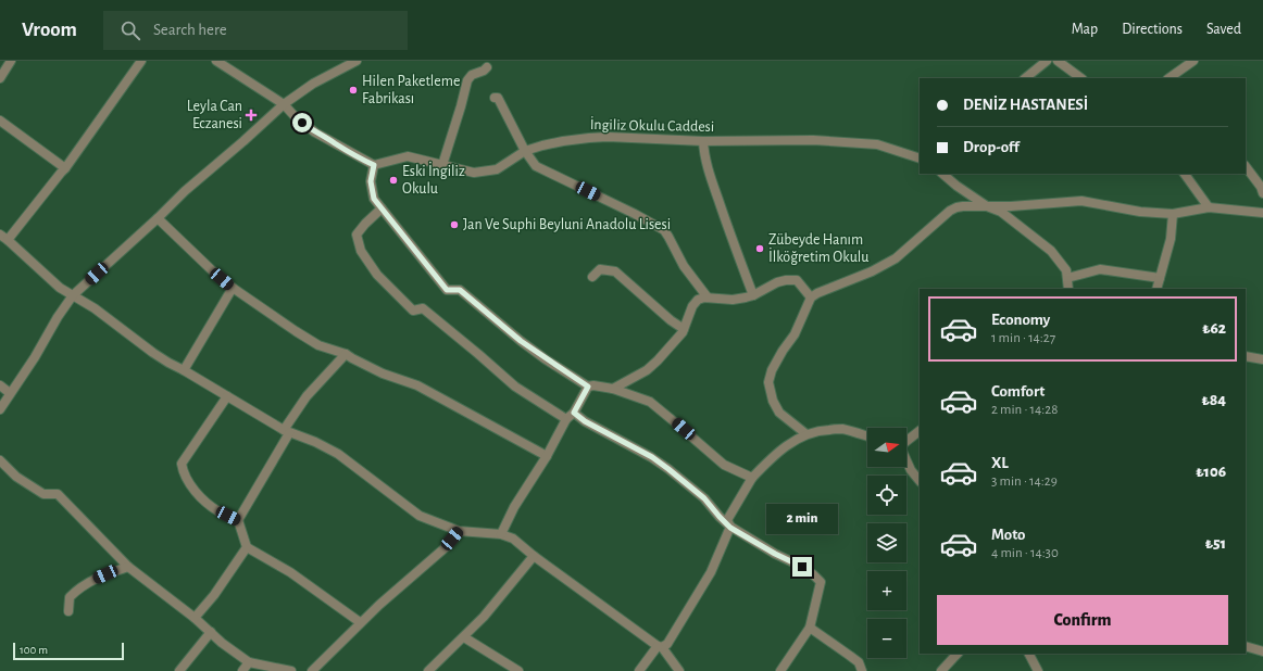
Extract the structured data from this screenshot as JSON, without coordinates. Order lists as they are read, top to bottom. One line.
{"streets":{"street":["İngiliz Okulu Caddesi"]},"places":{"other":["Hilen Paketleme Fabrikası","Eski İngiliz Okulu","Jan Ve Suphi Beyluni Anadolu Lisesi","Zübeyde Hanım İlköğretim Okulu"],"health":["Leyla Can Eczanesi"]},"scale_bar":"100 m","north":"right","page":{"header":"Vroom","search":"Search here","nav":["Map","Directions","Saved"],"banner":["DENİZ HASTANESİ","Drop-off"],"list":[{"name":"Economy","note":"1 min · 14:27","value":"₺62"},{"name":"Comfort","note":"2 min · 14:28","value":"₺84"},{"name":"XL","note":"3 min · 14:29","value":"₺106"},{"name":"Moto","note":"4 min · 14:30","value":"₺51"}],"map_buttons":["+","−"],"bubble":"2 min","buttons":"Confirm","scale":"100 m"}}
